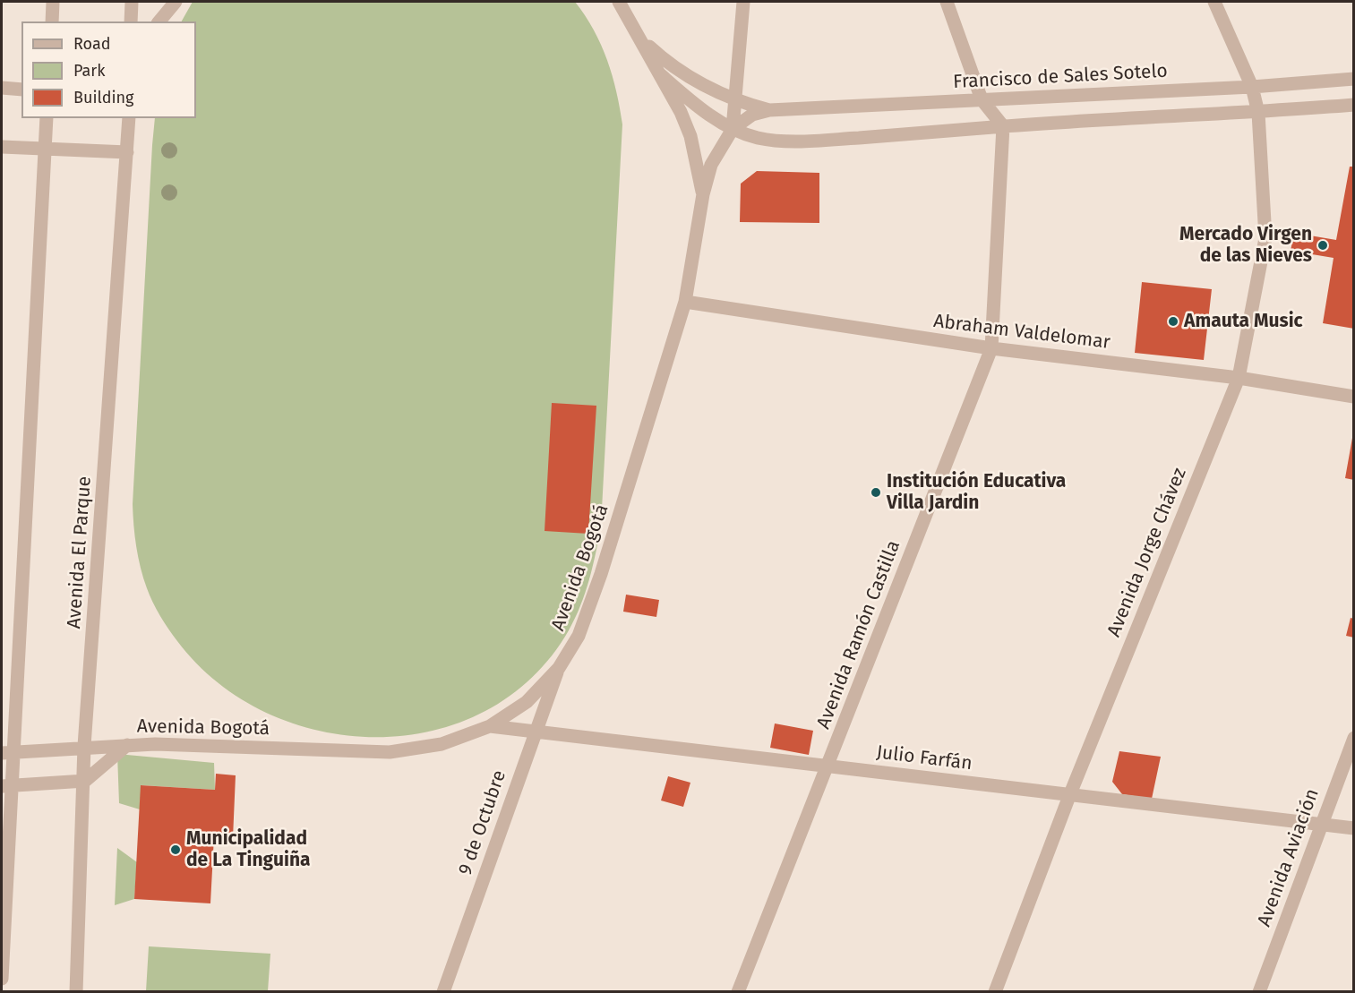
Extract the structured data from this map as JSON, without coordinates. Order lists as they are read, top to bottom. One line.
{"streets":{"street":["Francisco de Sales Sotelo","Abraham Valdelomar","Avenida El Parque","Avenida Jorge Chávez","Avenida Bogotá","Avenida Ramón Castilla","Julio Farfán","9 de Octubre","Avenida Aviación"]},"crossings":[["Francisco de Sales Sotelo","Avenida Jorge Chávez"],["Francisco de Sales Sotelo","Avenida Bogotá"],["Abraham Valdelomar","Avenida Jorge Chávez"],["Abraham Valdelomar","Avenida Bogotá"],["Abraham Valdelomar","Avenida Ramón Castilla"],["Avenida El Parque","Avenida Bogotá"],["Avenida Jorge Chávez","Julio Farfán"],["Avenida Bogotá","Julio Farfán"],["Avenida Bogotá","9 de Octubre"],["Avenida Ramón Castilla","Julio Farfán"],["Julio Farfán","9 de Octubre"],["Julio Farfán","Avenida Aviación"]],"places":["Mercado Virgen de las Nieves","Amauta Music","Institución Educativa Villa Jardin","Municipalidad de La Tinguiña"],"legend":["Road","Park","Building"]}
